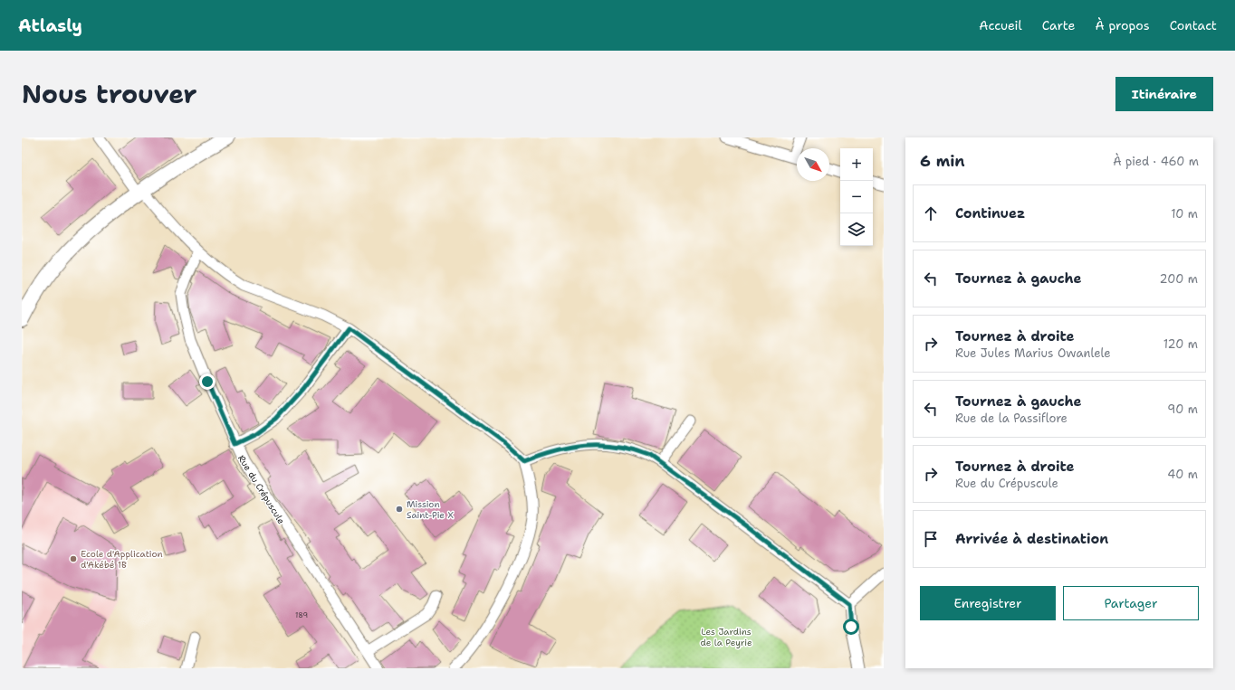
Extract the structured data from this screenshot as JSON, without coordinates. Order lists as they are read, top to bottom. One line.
{"streets":{"street":["Rue du Crépuscule"]},"parks":["Les Jardins de la Peyrie"],"places":["Mission Saint-Pie X","Ecole d'Application d'Akébé 1B"],"house_numbers":["189"],"north":"bottom right","page":{"header":"Atlasly","nav":["Accueil","Carte","À propos","Contact"],"title":"Nous trouver","buttons":["Itinéraire",["Enregistrer","Partager"]],"heading":["6 min","À pied · 460 m"],"map_buttons":["+","−"],"list":[["Continuez","10 m"],["Tournez à gauche","200 m"],["Tournez à droite","Rue Jules Marius Owanlele","120 m"],["Tournez à gauche","Rue de la Passiflore","90 m"],["Tournez à droite","Rue du Crépuscule","40 m"],"Arrivée à destination"]}}
